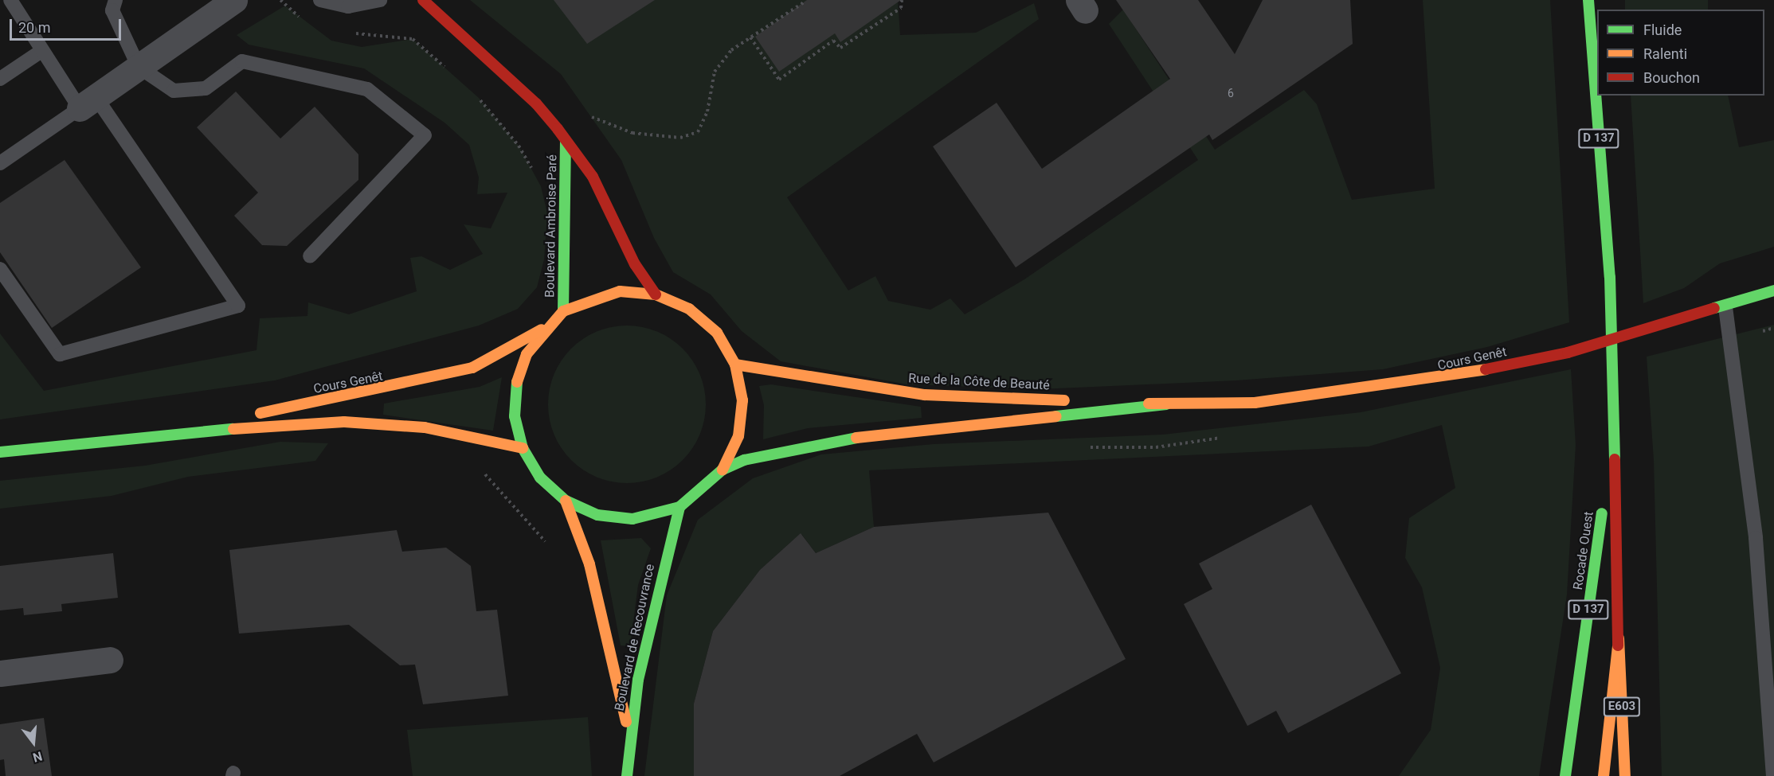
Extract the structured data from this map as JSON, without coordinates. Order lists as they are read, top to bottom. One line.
{"streets":{"main road":["D 137","Boulevard Ambroise Paré","Cours Genêt","Rue de la Côte de Beauté","Rocade Ouest","Boulevard de Recouvrance","E603"]},"crossings":[["D 137","Rocade Ouest"],["D 137","E603"],["Cours Genêt","Rue de la Côte de Beauté"]],"house_numbers":["6"],"legend":["Fluide","Ralenti","Bouchon"],"scale_bar":"20 m","north":"bottom"}
